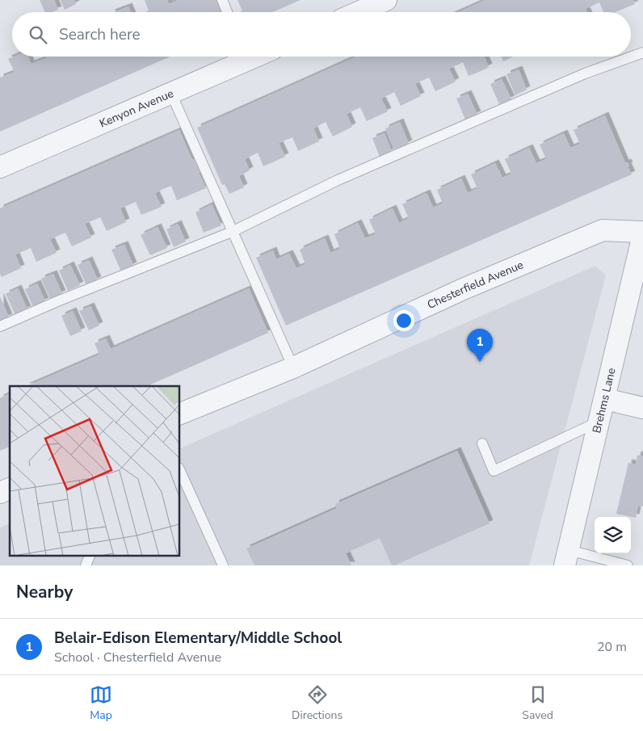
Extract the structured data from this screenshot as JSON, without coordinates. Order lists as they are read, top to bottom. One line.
{"streets":{"street":["Kenyon Avenue","Chesterfield Avenue","Brehms Lane"]},"page":{"search":"Search here","pins":"1","heading":"Nearby","list":[{"mark":"1","name":"Belair-Edison Elementary/Middle School","note":"School · Chesterfield Avenue","value":"20 m"}],"nav":["Map","Directions","Saved"]}}
